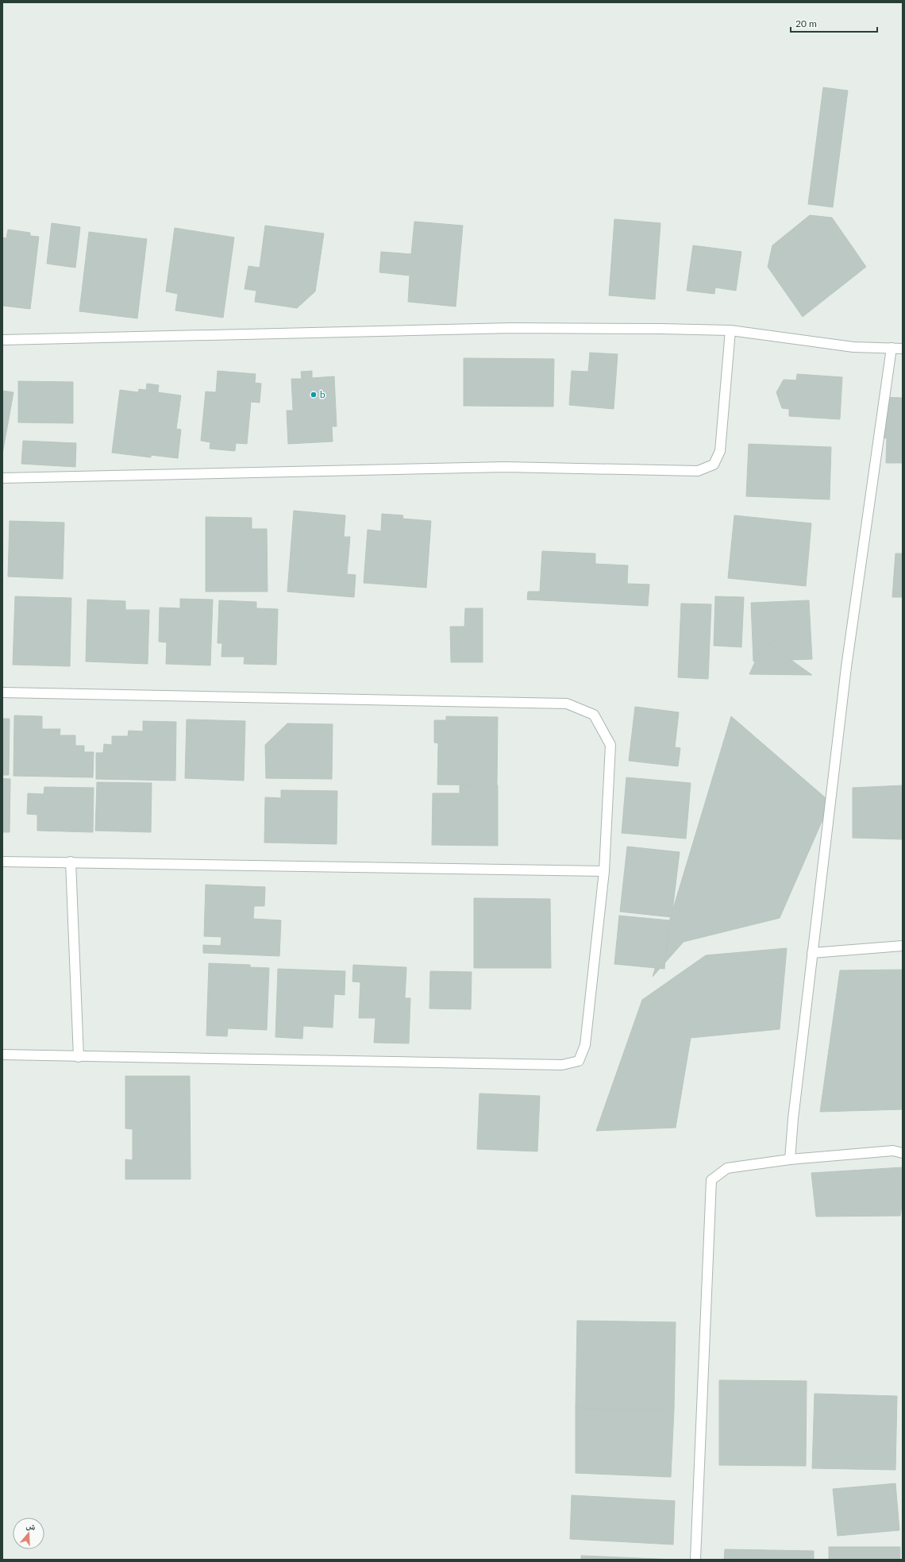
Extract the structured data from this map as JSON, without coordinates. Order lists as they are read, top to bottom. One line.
{"places":["b"],"scale_bar":"20 m","north":"top"}
